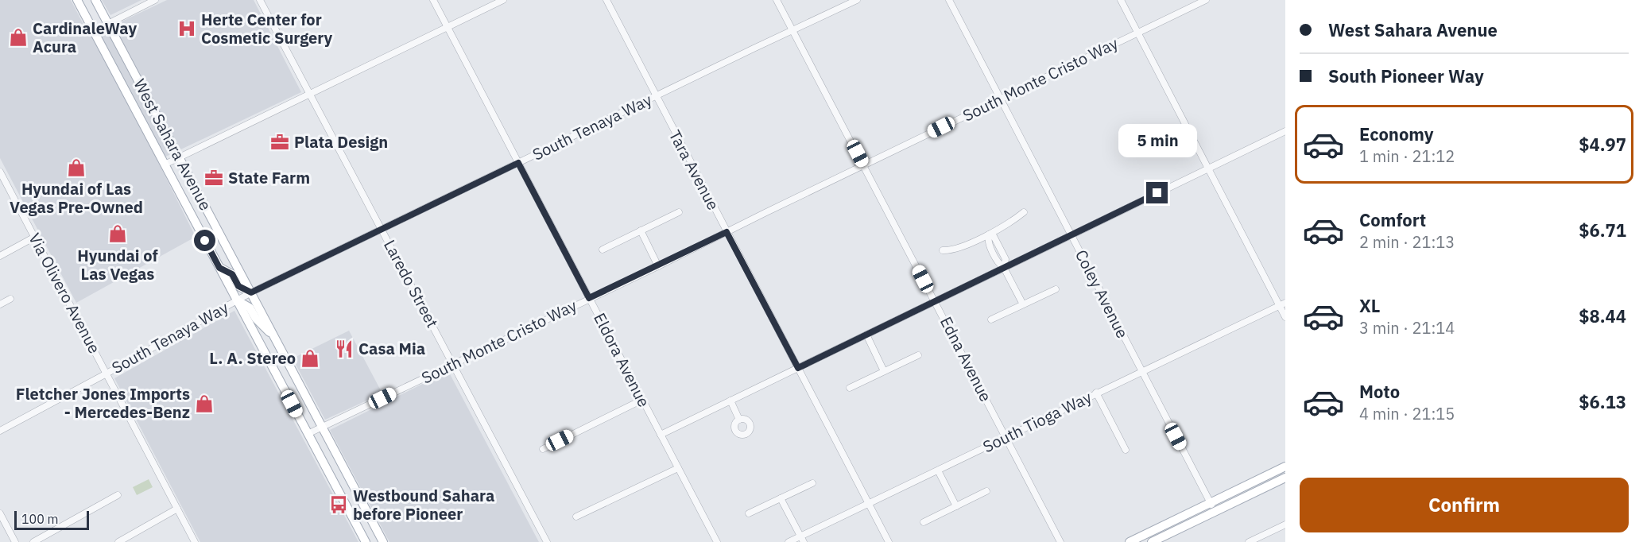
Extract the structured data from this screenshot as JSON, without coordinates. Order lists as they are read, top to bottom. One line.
{"streets":{"main road":["West Sahara Avenue"],"street":["South Monte Cristo Way","South Tenaya Way","Tara Avenue","Laredo Street","Via Olivero Avenue","Coley Avenue","Edna Avenue","Eldora Avenue","South Tioga Way"]},"crossings":[["South Monte Cristo Way","West Sahara Avenue"],["South Monte Cristo Way","Tara Avenue"],["South Monte Cristo Way","Laredo Street"],["South Monte Cristo Way","Coley Avenue"],["South Monte Cristo Way","Edna Avenue"],["South Monte Cristo Way","Eldora Avenue"],["South Tenaya Way","West Sahara Avenue"],["South Tenaya Way","Tara Avenue"],["South Tenaya Way","Laredo Street"],["South Tenaya Way","Via Olivero Avenue"],["South Tenaya Way","Edna Avenue"],["South Tenaya Way","Eldora Avenue"],["Tara Avenue","South Tioga Way"],["Coley Avenue","South Tioga Way"],["Edna Avenue","South Tioga Way"]],"places":{"hospital":["Herte Center for Cosmetic Surgery"],"shop":["CardinaleWay Acura","Hyundai of Las Vegas Pre-Owned","Hyundai of Las Vegas","L. A. Stereo","Fletcher Jones Imports - Mercedes-Benz"],"office":["Plata Design","State Farm"],"restaurant":["Casa Mia"],"bus stop":["Westbound Sahara before Pioneer"]},"scale_bar":"100 m","page":{"banner":["West Sahara Avenue","South Pioneer Way"],"list":[{"name":"Economy","note":"1 min · 21:12","value":"$4.97"},{"name":"Comfort","note":"2 min · 21:13","value":"$6.71"},{"name":"XL","note":"3 min · 21:14","value":"$8.44"},{"name":"Moto","note":"4 min · 21:15","value":"$6.13"}],"bubble":"5 min","buttons":"Confirm","scale":"100 m"}}
